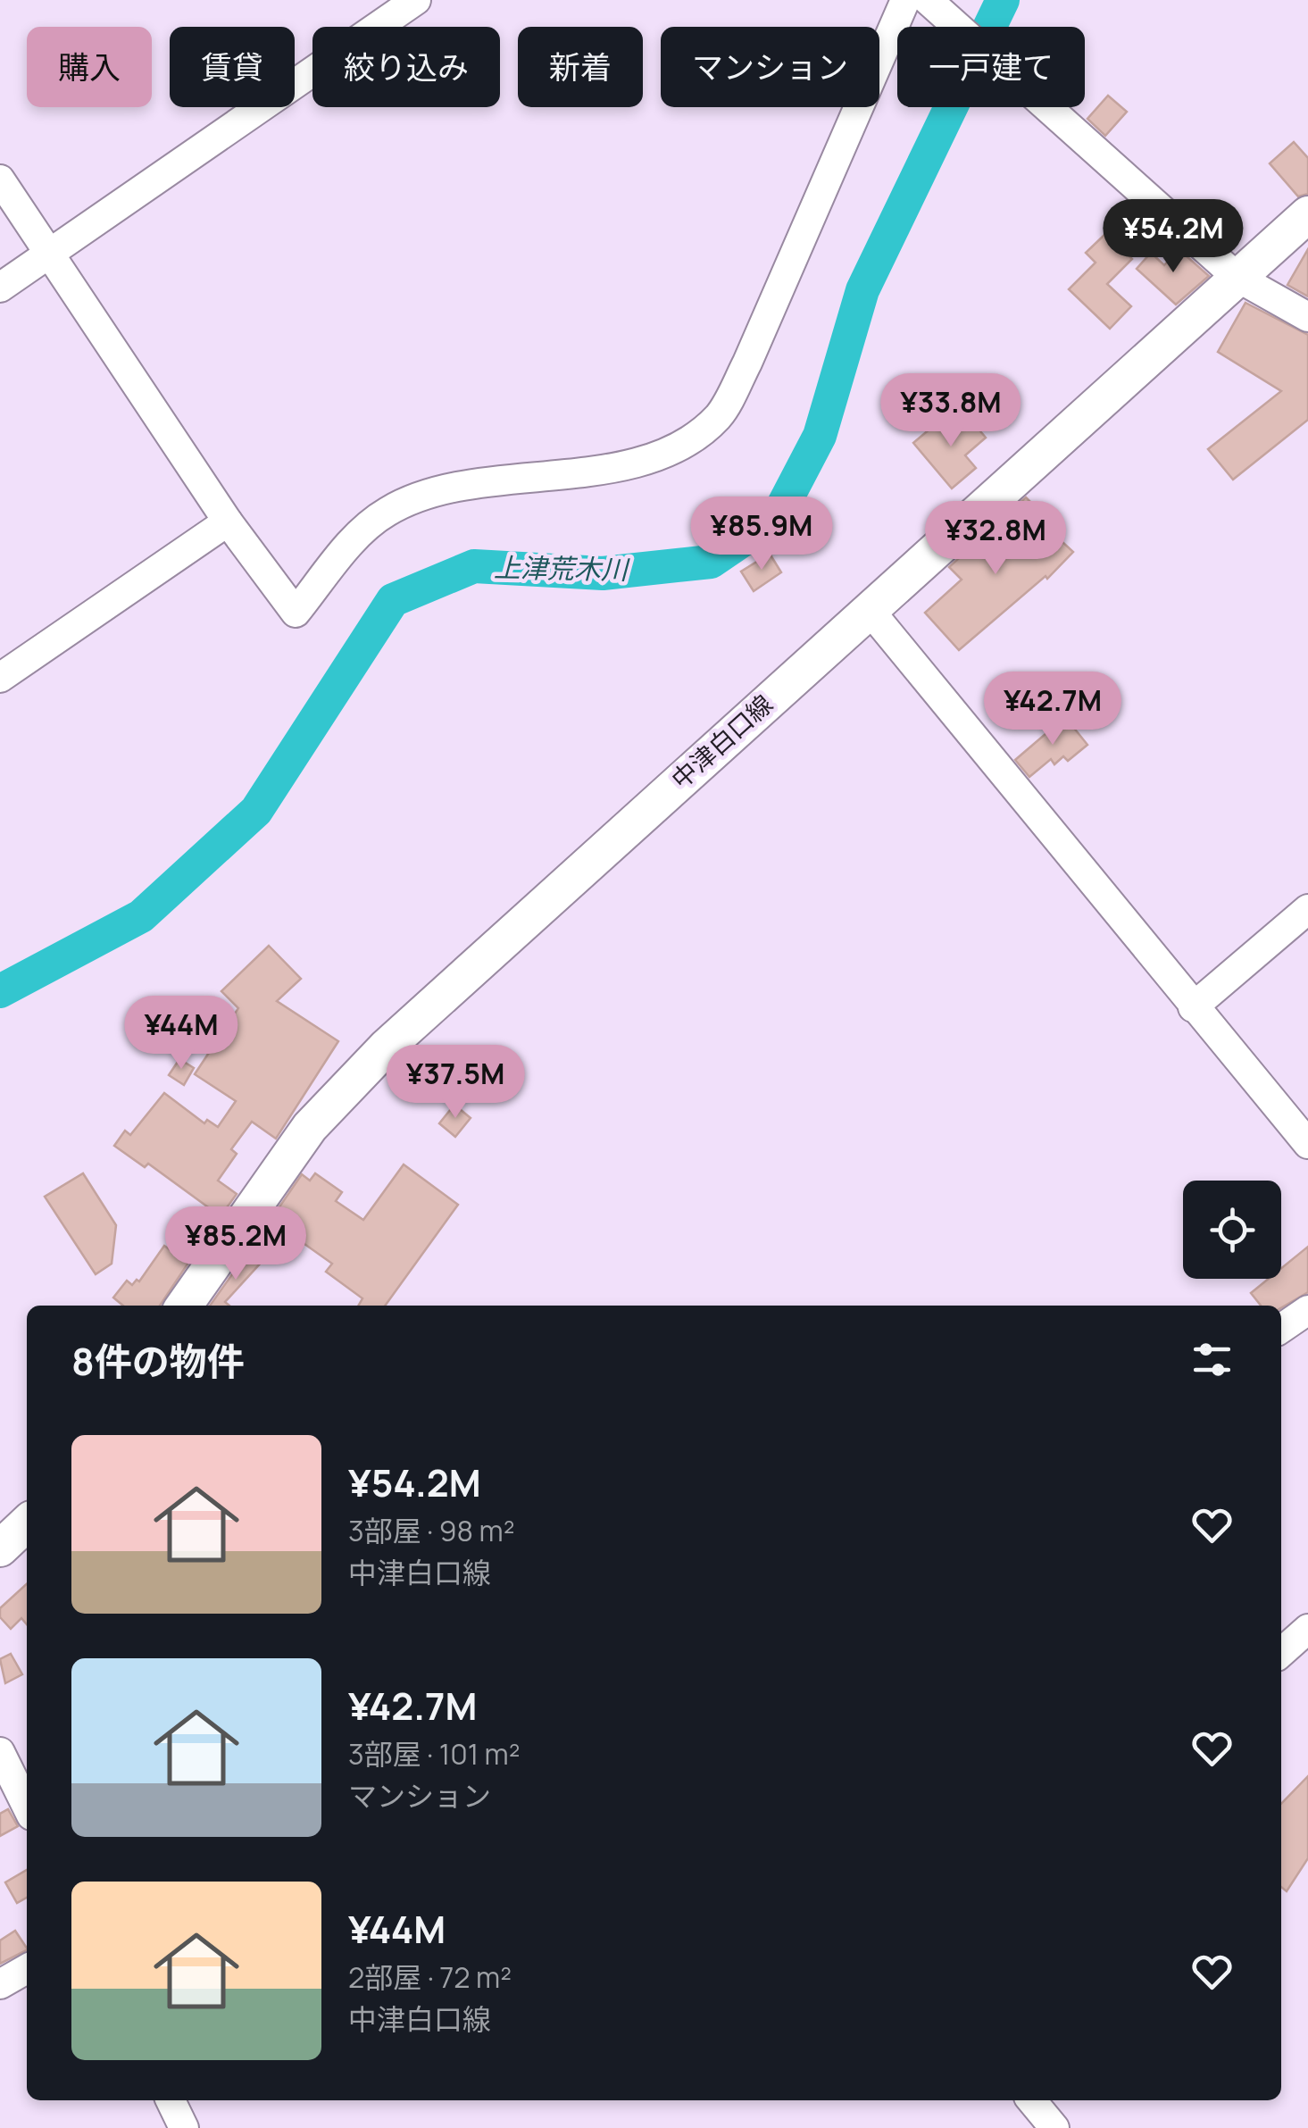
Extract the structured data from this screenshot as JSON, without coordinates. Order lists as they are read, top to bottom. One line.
{"streets":{"main road":["中津白口線"]},"water":["上津荒木川"],"page":{"chip":["購入","賃貸","絞り込み","新着","マンション","一戸建て"],"price":["¥54.2M","¥33.8M","¥85.9M","¥32.8M","¥42.7M","¥44M","¥37.5M","¥85.2M"],"heading":"8件の物件","list":[{"name":"¥54.2M","note":"3部屋 · 98 m² · 中津白口線"},{"name":"¥42.7M","note":"3部屋 · 101 m² · マンション"},{"name":"¥44M","note":"2部屋 · 72 m² · 中津白口線"}]}}
